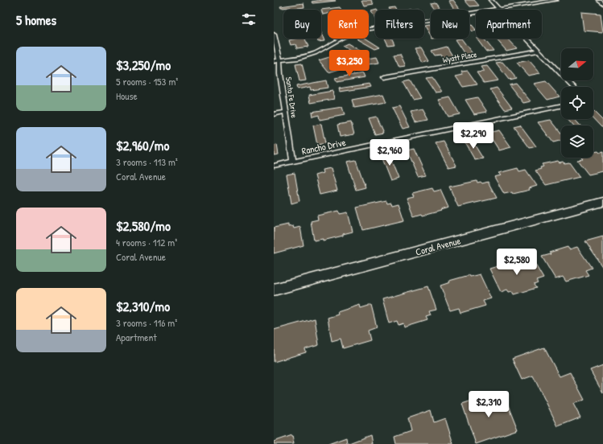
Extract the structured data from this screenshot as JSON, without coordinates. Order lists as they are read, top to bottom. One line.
{"streets":{"street":["Coral Avenue"],"lane":["Wyatt Place","Santa Fe Drive","Rancho Drive"]},"crossings":[["Santa Fe Drive","Rancho Drive"]],"north":"right","page":{"heading":"5 homes","chip":["Buy","Rent","Filters","New","Apartment"],"list":[{"name":"$3,250/mo","note":"5 rooms · 153 m² · House"},{"name":"$2,960/mo","note":"3 rooms · 113 m² · Coral Avenue"},{"name":"$2,580/mo","note":"4 rooms · 112 m² · Coral Avenue"},{"name":"$2,310/mo","note":"3 rooms · 116 m² · Apartment"}],"price":["$3,250","$2,290","$2,960","$2,580","$2,310"]}}
